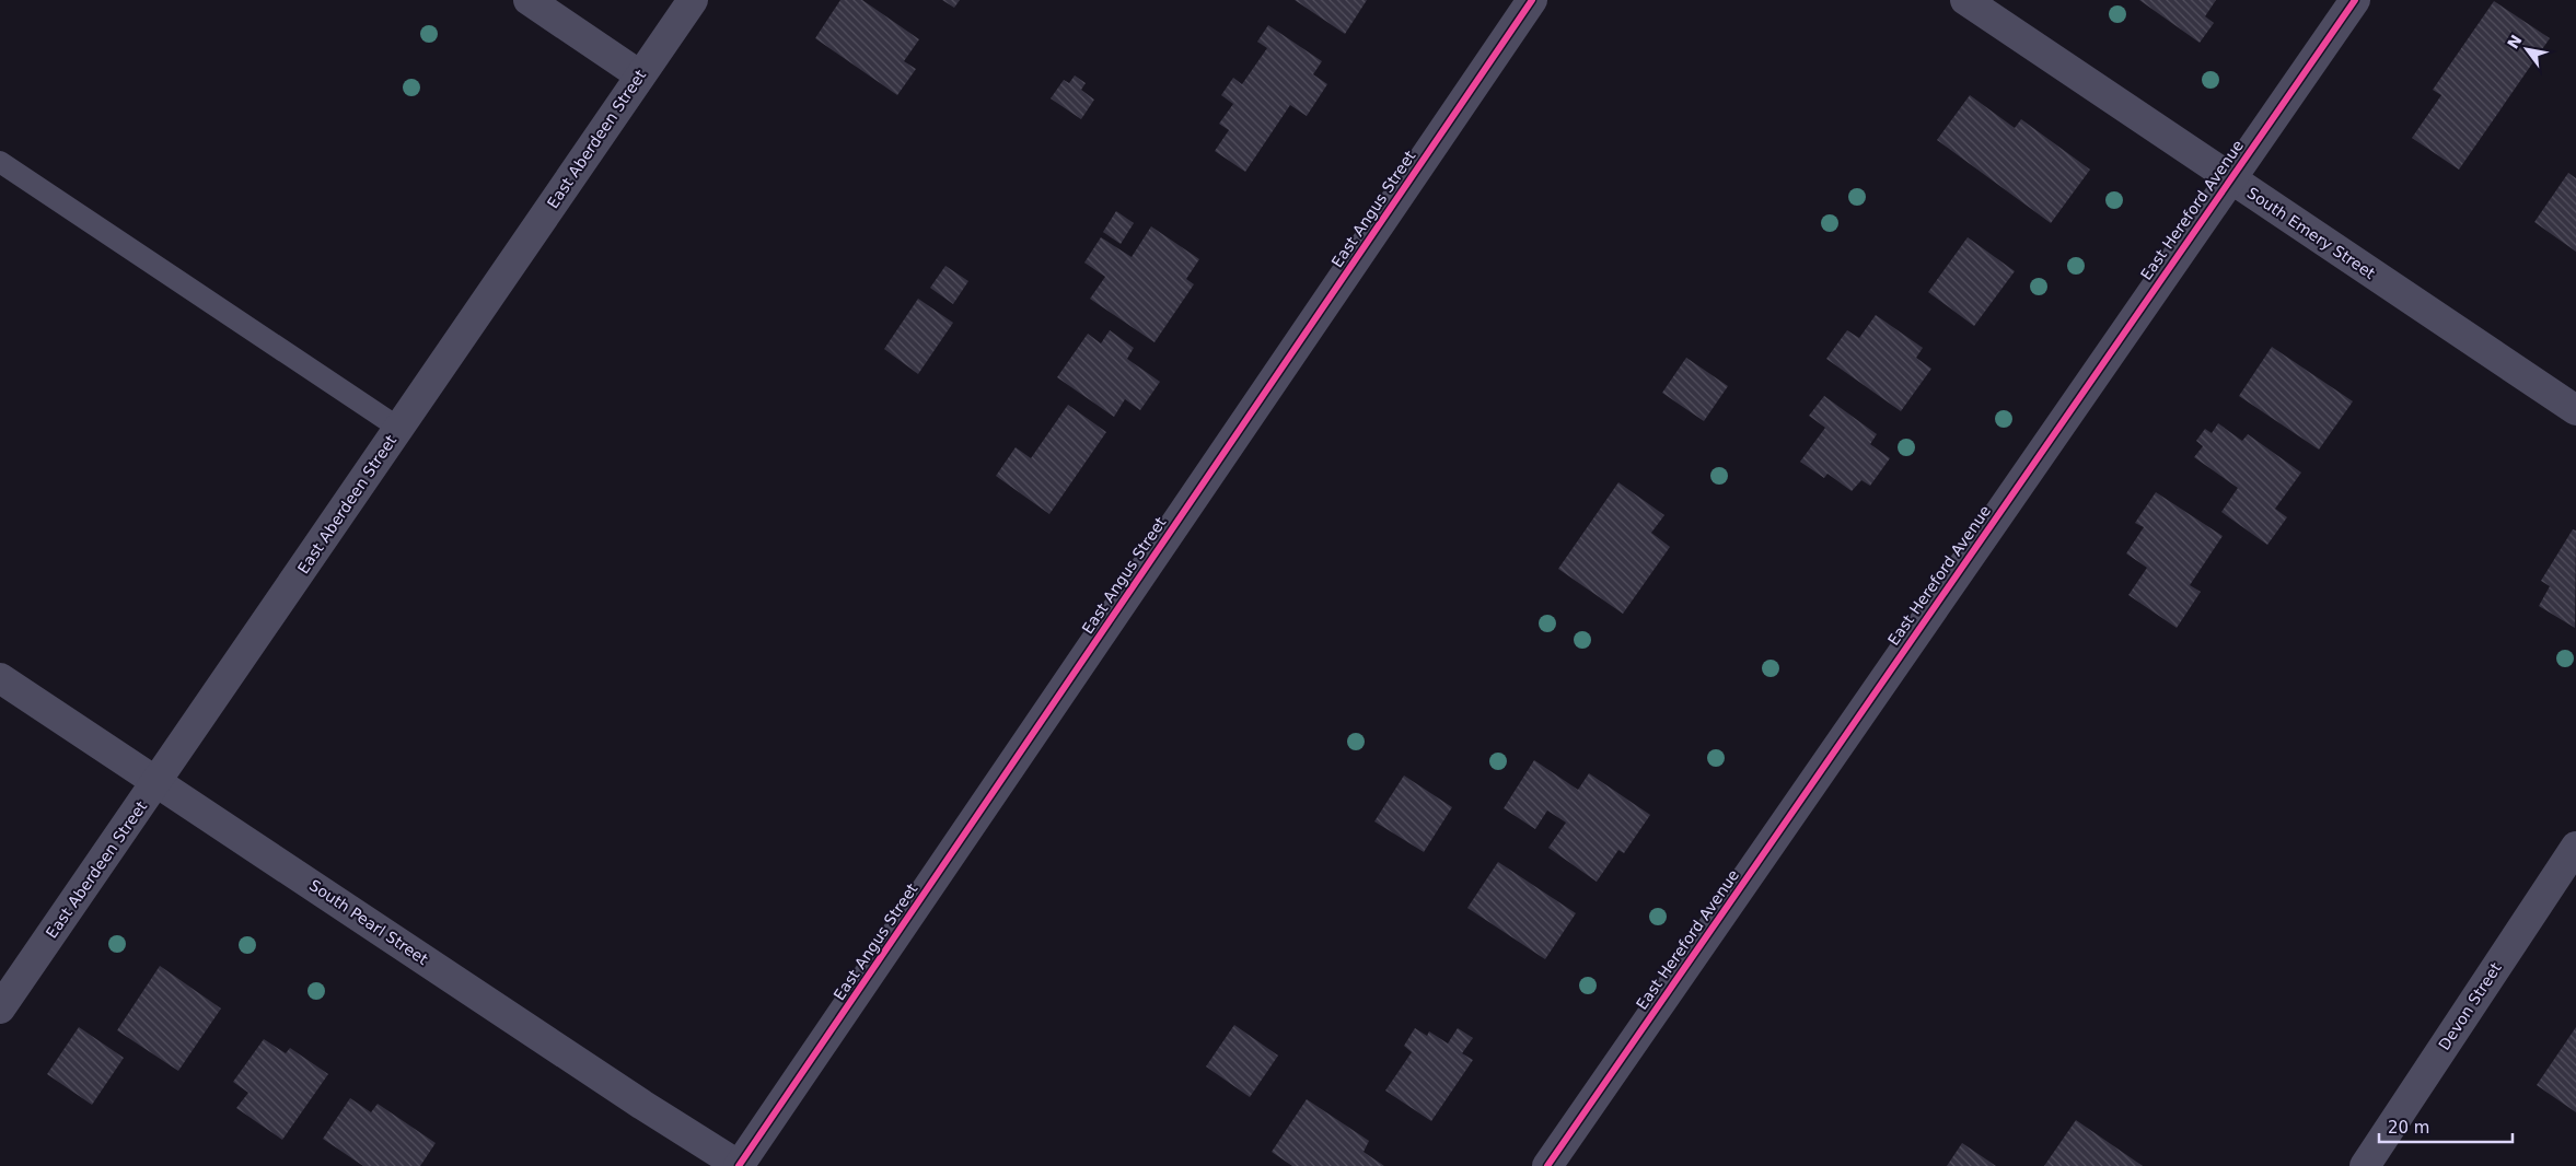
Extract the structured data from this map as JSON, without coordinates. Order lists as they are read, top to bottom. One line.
{"streets":{"street":["East Aberdeen Street","East Angus Street","East Hereford Avenue","South Emery Street","South Pearl Street","Devon Street"]},"crossings":[["East Aberdeen Street","South Pearl Street"],["East Angus Street","South Pearl Street"],["East Hereford Avenue","South Emery Street"]],"scale_bar":"20 m","north":"top left"}
